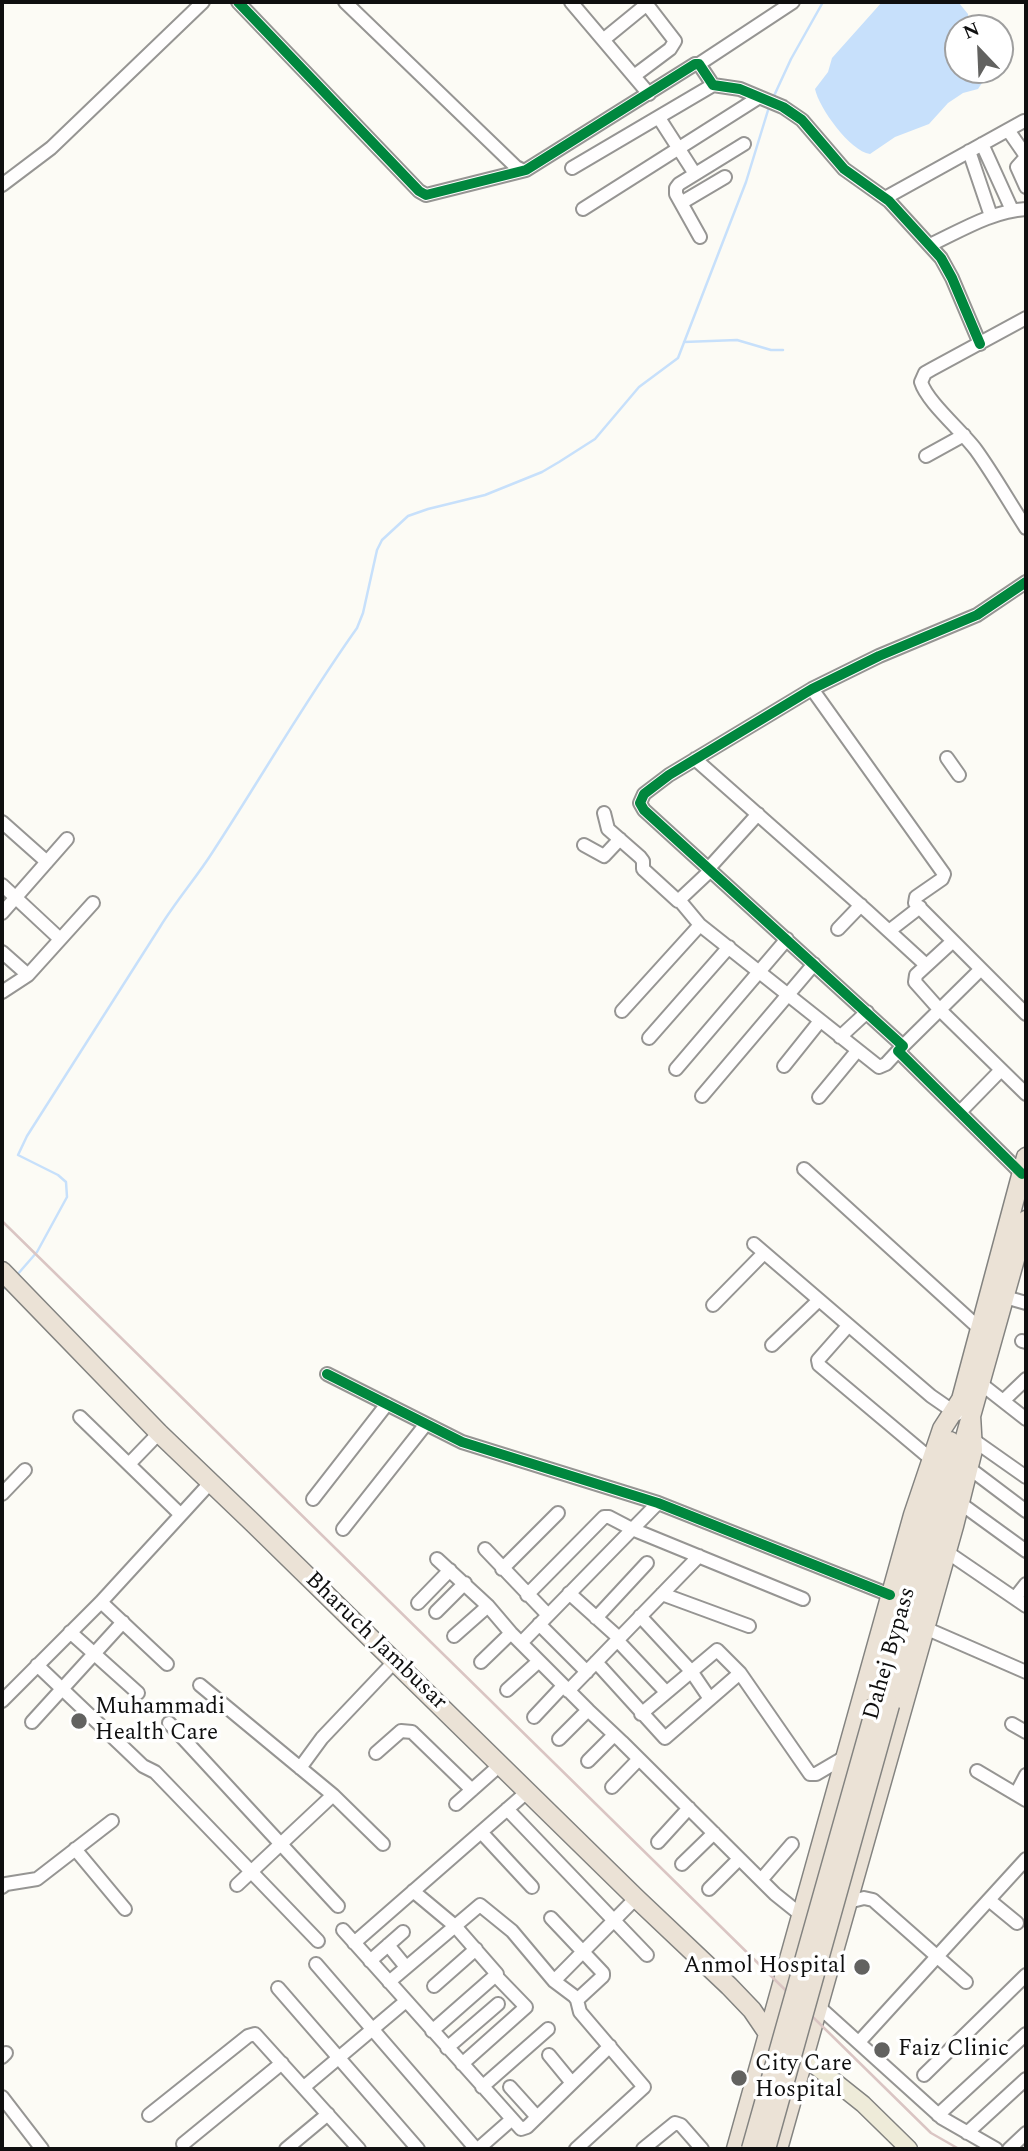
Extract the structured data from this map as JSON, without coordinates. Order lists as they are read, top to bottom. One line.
{"streets":{"highway":["Bharuch Jambusar","Dahej Bypass"]},"places":["Muhammadi Health Care","Anmol Hospital","Faiz Clinic","City Care Hospital"],"north":"top left"}
